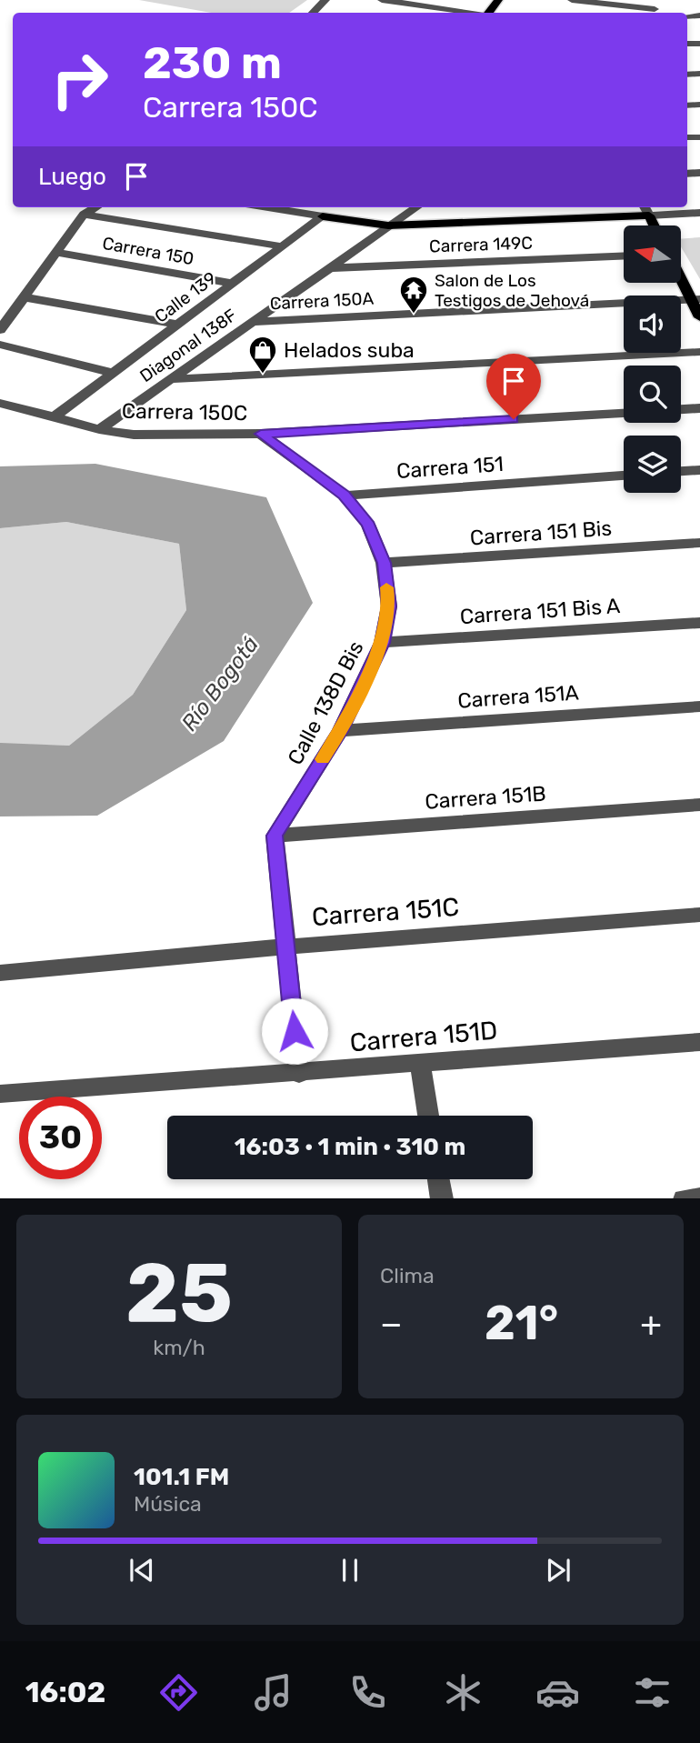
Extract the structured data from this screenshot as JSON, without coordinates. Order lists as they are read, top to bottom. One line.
{"streets":{"main road":["Calle 139"],"street":["Carrera 149C","Carrera 150","Carrera 150A","Diagonal 138F","Carrera 150C","Carrera 151","Carrera 151 Bis","Carrera 151 Bis A","Carrera 151A","Calle 138D Bis","Carrera 151B","Carrera 151C","Carrera 151D"]},"crossings":[["Carrera 149C","Diagonal 138F"],["Carrera 150","Calle 139"],["Calle 139","Carrera 150C"],["Carrera 150A","Diagonal 138F"],["Diagonal 138F","Carrera 150C"],["Carrera 150C","Calle 138D Bis"],["Carrera 151","Calle 138D Bis"],["Carrera 151 Bis","Calle 138D Bis"],["Carrera 151 Bis A","Calle 138D Bis"],["Carrera 151A","Calle 138D Bis"],["Calle 138D Bis","Carrera 151B"]],"water":["Río Bogotá"],"places":{"temple":["Salon de Los Testigos de Jehová"],"shop":["Helados suba"]},"north":"left","page":{"turn":["230 m","Carrera 150C"],"then":"Luego","limit":"30","trip":"16:03 · 1 min · 310 m","tile":[["25","km/h"],"Clima"],"heat":["−","21°","+"],"song":["101.1 FM","Música"],"tabs":"16:02"}}
